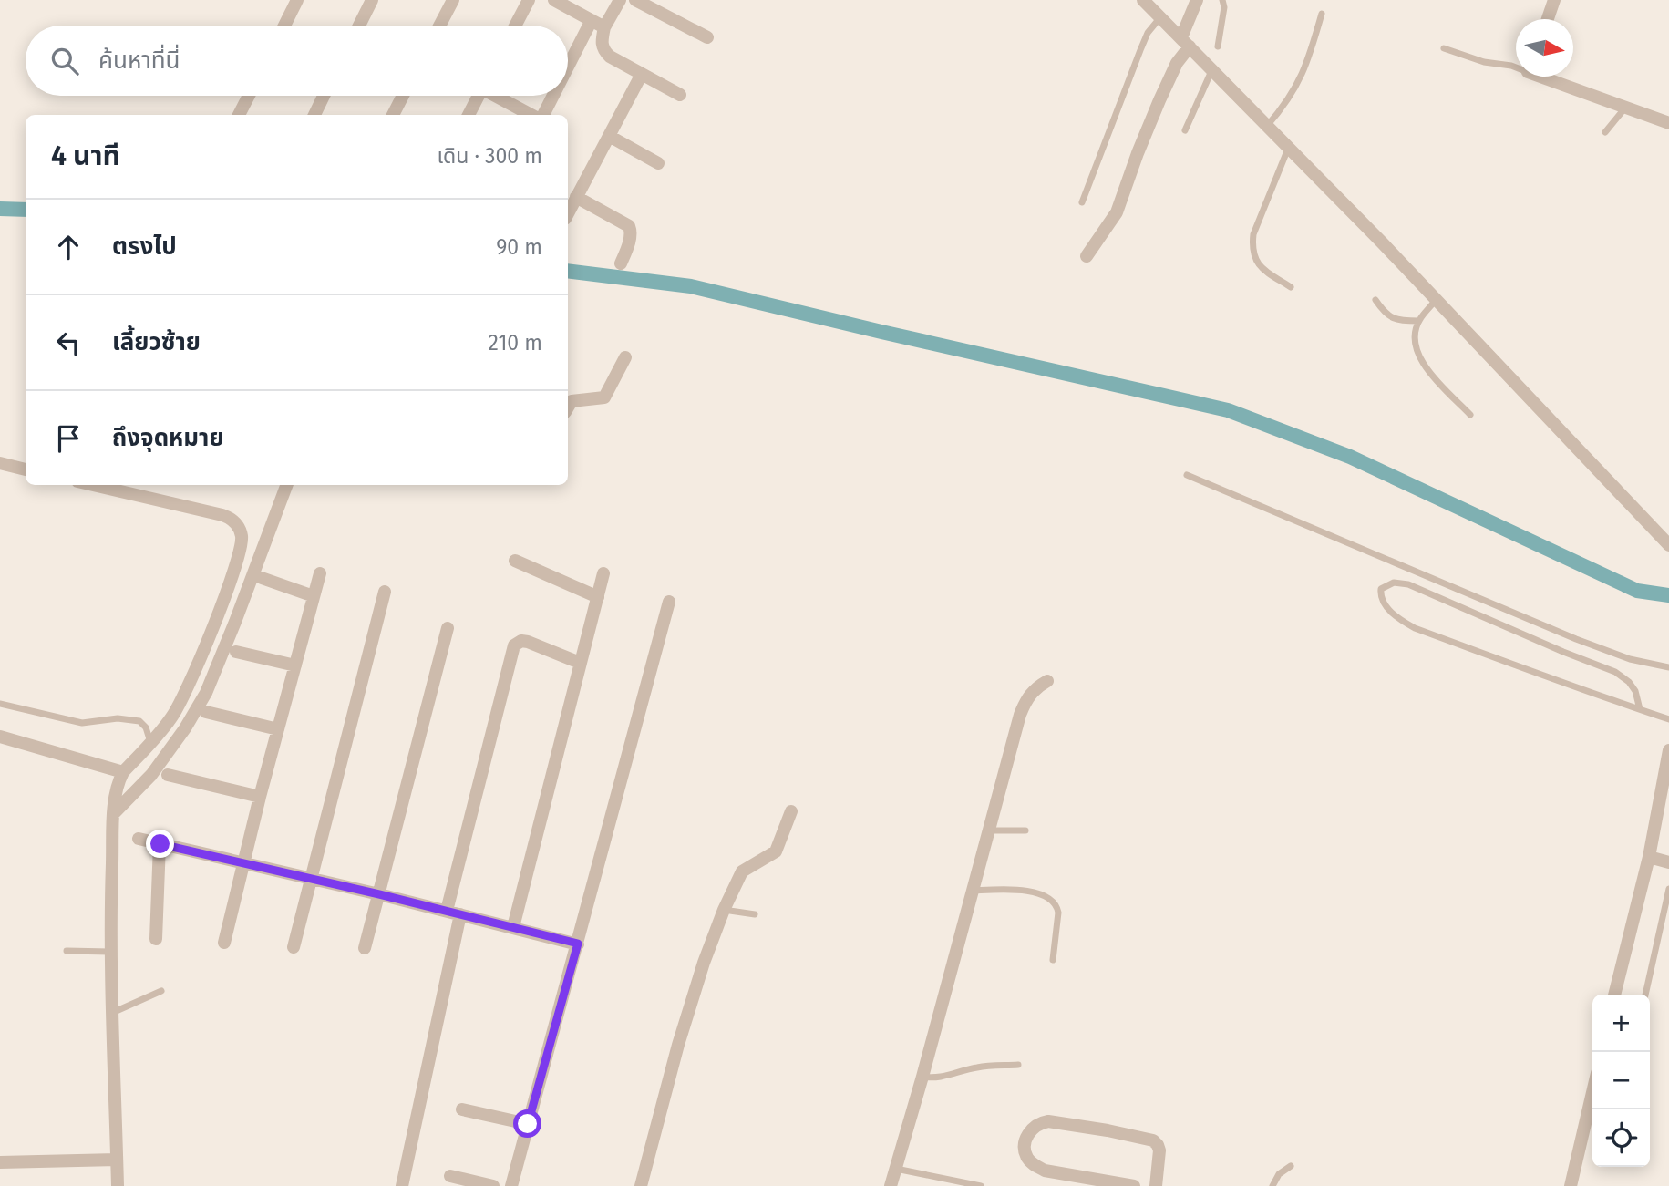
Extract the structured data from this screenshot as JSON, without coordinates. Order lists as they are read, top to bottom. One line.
{"north":"right","page":{"search":"ค้นหาที่นี่","heading":["4 นาที","เดิน · 300 m"],"list":[["ตรงไป","90 m"],["เลี้ยวซ้าย","210 m"],"ถึงจุดหมาย"],"map_buttons":["+","−"]}}
